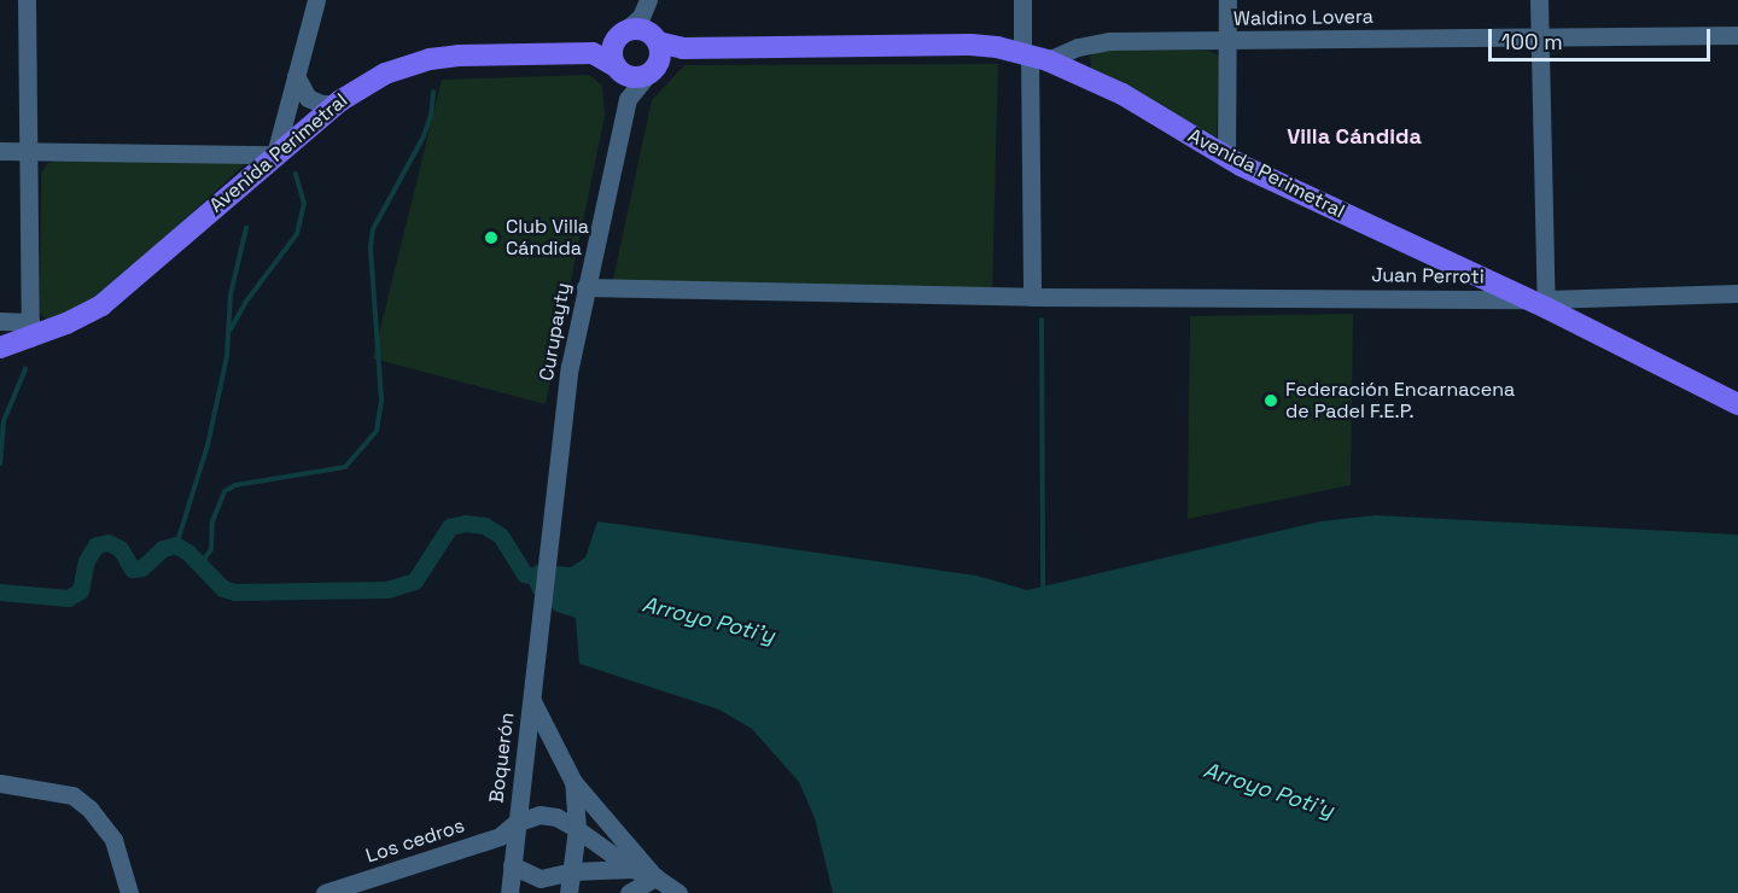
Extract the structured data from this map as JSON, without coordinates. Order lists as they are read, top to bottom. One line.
{"streets":{"main road":["Avenida Perimetral"],"street":["Waldino Lovera","Juan Perroti","Curupayty","Boquerón","Los cedros"]},"crossings":[["Waldino Lovera","Avenida Perimetral"],["Avenida Perimetral","Juan Perroti"],["Avenida Perimetral","Curupayty"],["Juan Perroti","Curupayty"],["Curupayty","Boquerón"],["Boquerón","Los cedros"]],"districts":["Villa Cándida"],"water":["Arroyo Poti'y"],"places":["Club Villa Cándida","Federación Encarnacena de Padel F.E.P."],"scale_bar":"100 m"}
